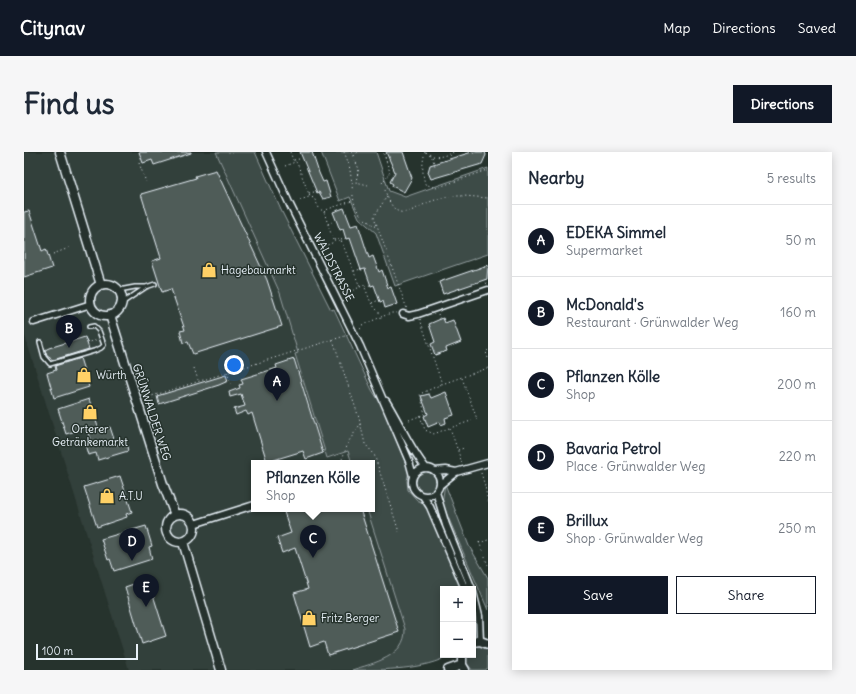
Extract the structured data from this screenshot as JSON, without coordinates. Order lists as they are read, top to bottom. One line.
{"streets":{"main road":["GRÜNWALDER WEG"],"street":["WALDSTRASSE"]},"places":{"shop":["Hagebaumarkt","Würth","Orterer Getränkemarkt","A.T.U","Fritz Berger"]},"scale_bar":"100 m","page":{"header":"Citynav","nav":["Map","Directions","Saved"],"buttons":["Directions",["Save","Share"]],"title":"Find us","heading":["Nearby","5 results"],"list":[{"mark":"A","name":"EDEKA Simmel","note":"Supermarket","value":"50 m"},{"mark":"B","name":"McDonald's","note":"Restaurant · Grünwalder Weg","value":"160 m"},{"mark":"C","name":"Pflanzen Kölle","note":"Shop","value":"200 m"},{"mark":"D","name":"Bavaria Petrol","note":"Place · Grünwalder Weg","value":"220 m"},{"mark":"E","name":"Brillux","note":"Shop · Grünwalder Weg","value":"250 m"}],"pins":["B","A","C","D","E"],"popup":["Pflanzen Kölle","Shop"],"map_buttons":["+","−"],"scale":"100 m"}}
